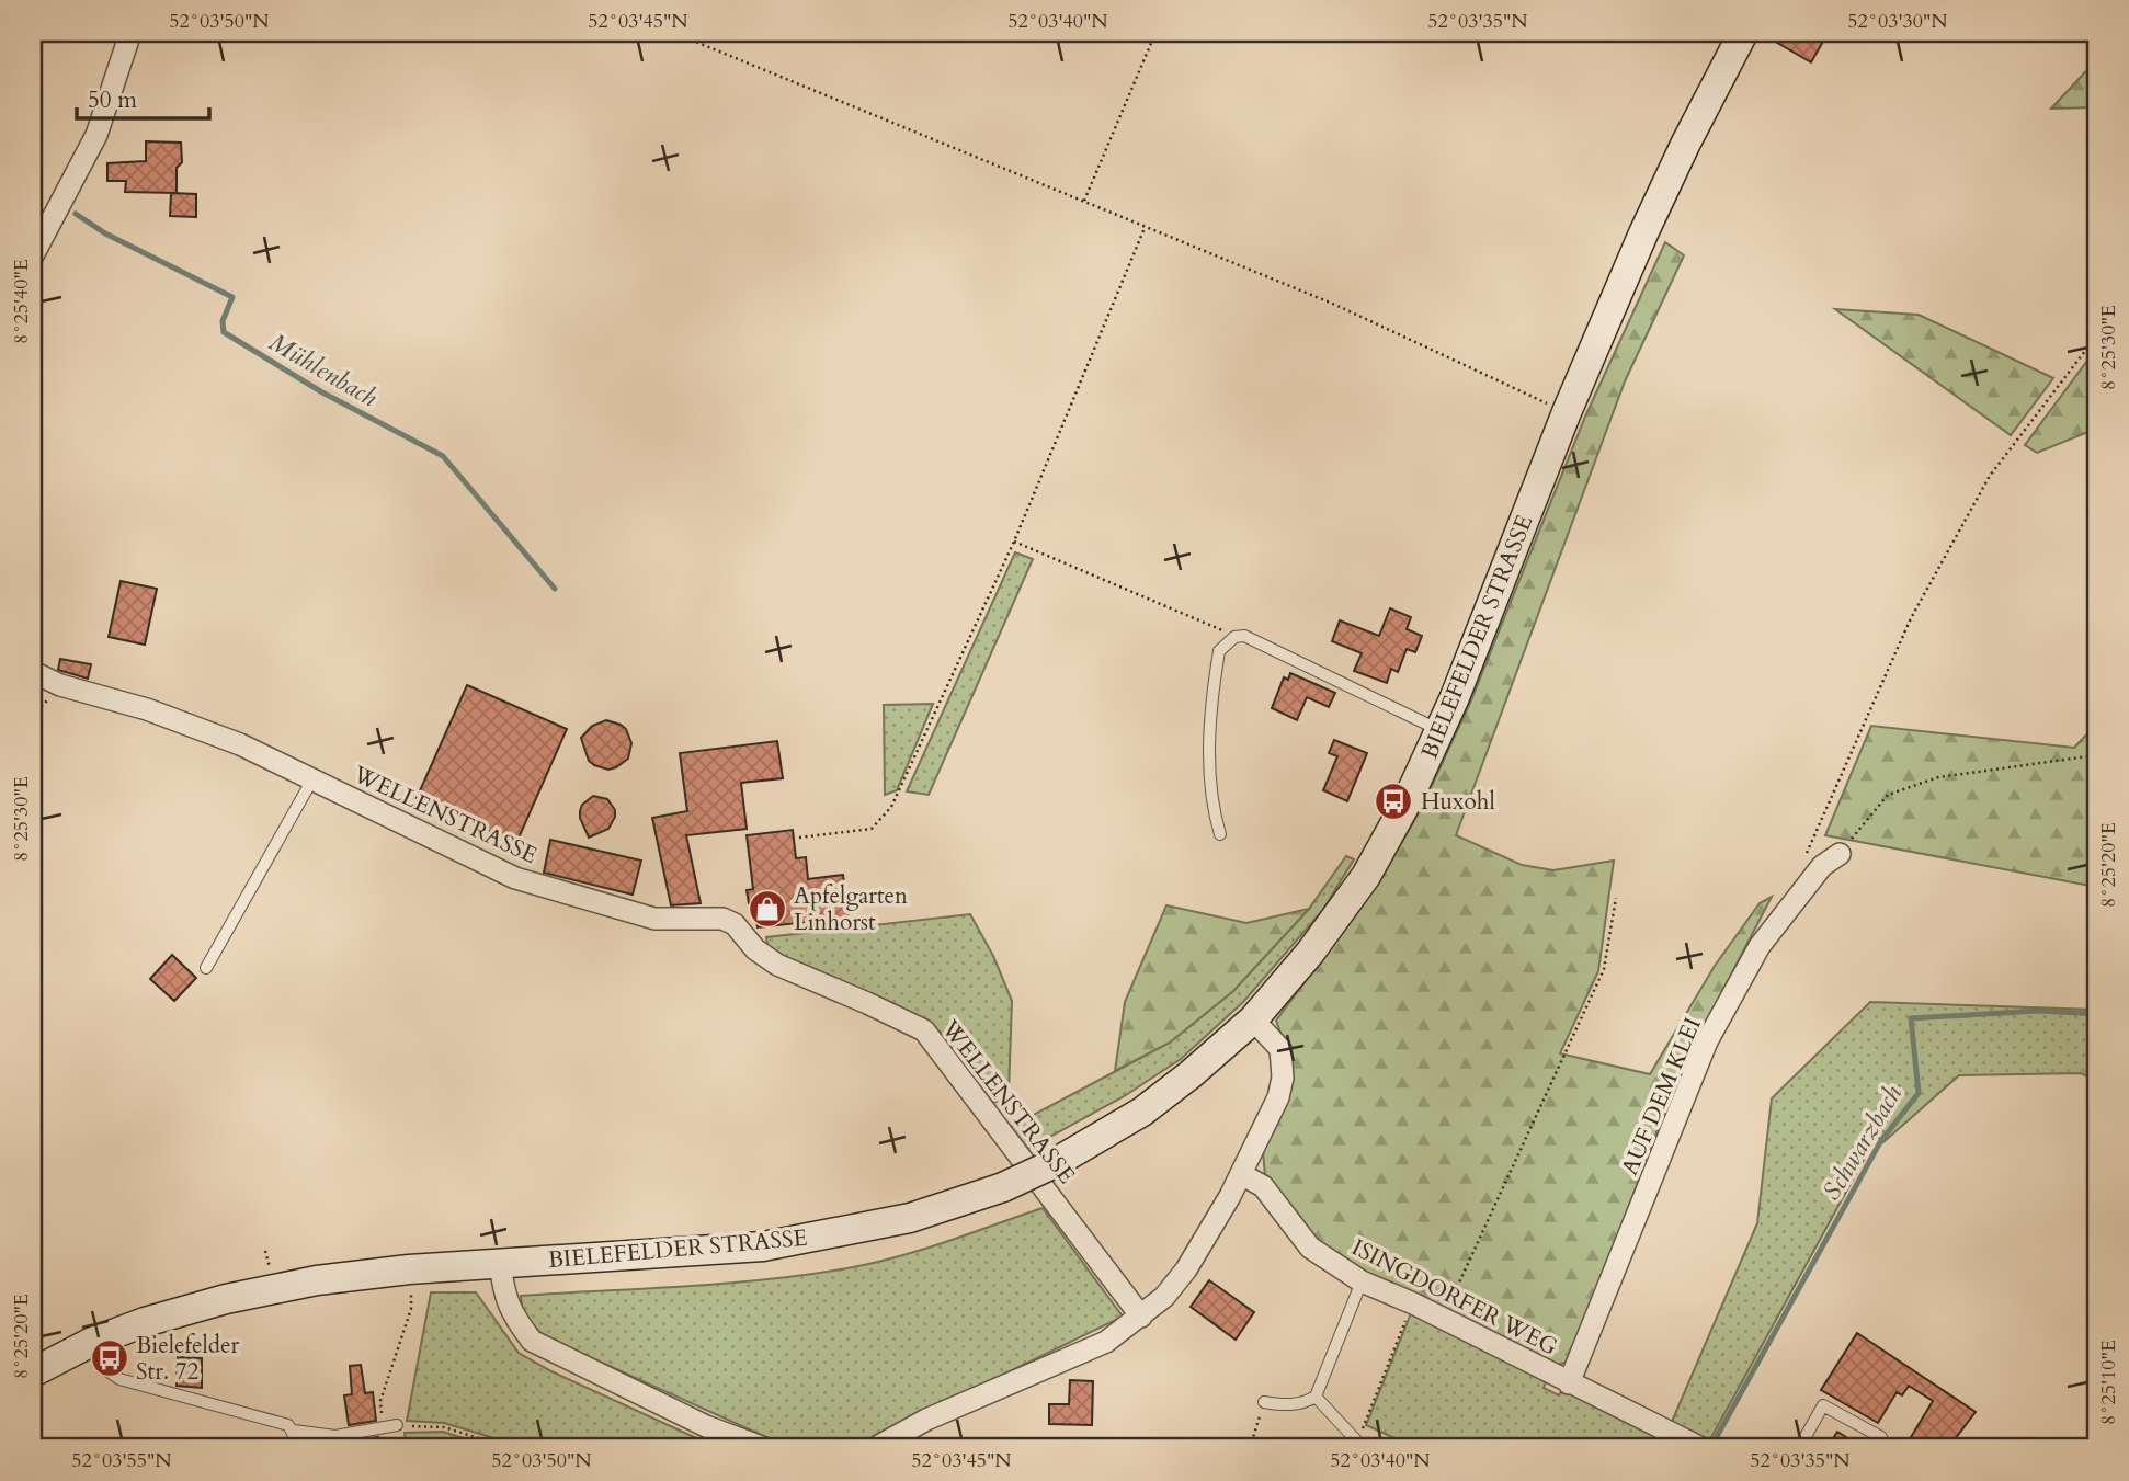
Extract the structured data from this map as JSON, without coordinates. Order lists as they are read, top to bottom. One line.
{"streets":{"main road":["BIELEFELDER STRASSE"],"street":["WELLENSTRASSE","AUF DEM KLEI","ISINGDORFER WEG"]},"crossings":[["AUF DEM KLEI","ISINGDORFER WEG"]],"water":["Mühlenbach","Schwarzbach"],"places":{"bus stop":["Huxohl","Bielefelder Str. 72"],"shop":["Apfelgarten Linhorst"]},"scale_bar":"50 m","coordinates":["52°03'50\"N","52°03'45\"N","52°03'40\"N","52°03'35\"N","52°03'30\"N","8°25'40\"E","8°25'30\"E","8°25'20\"E","8°25'10\"E","52°03'55\"N"]}
